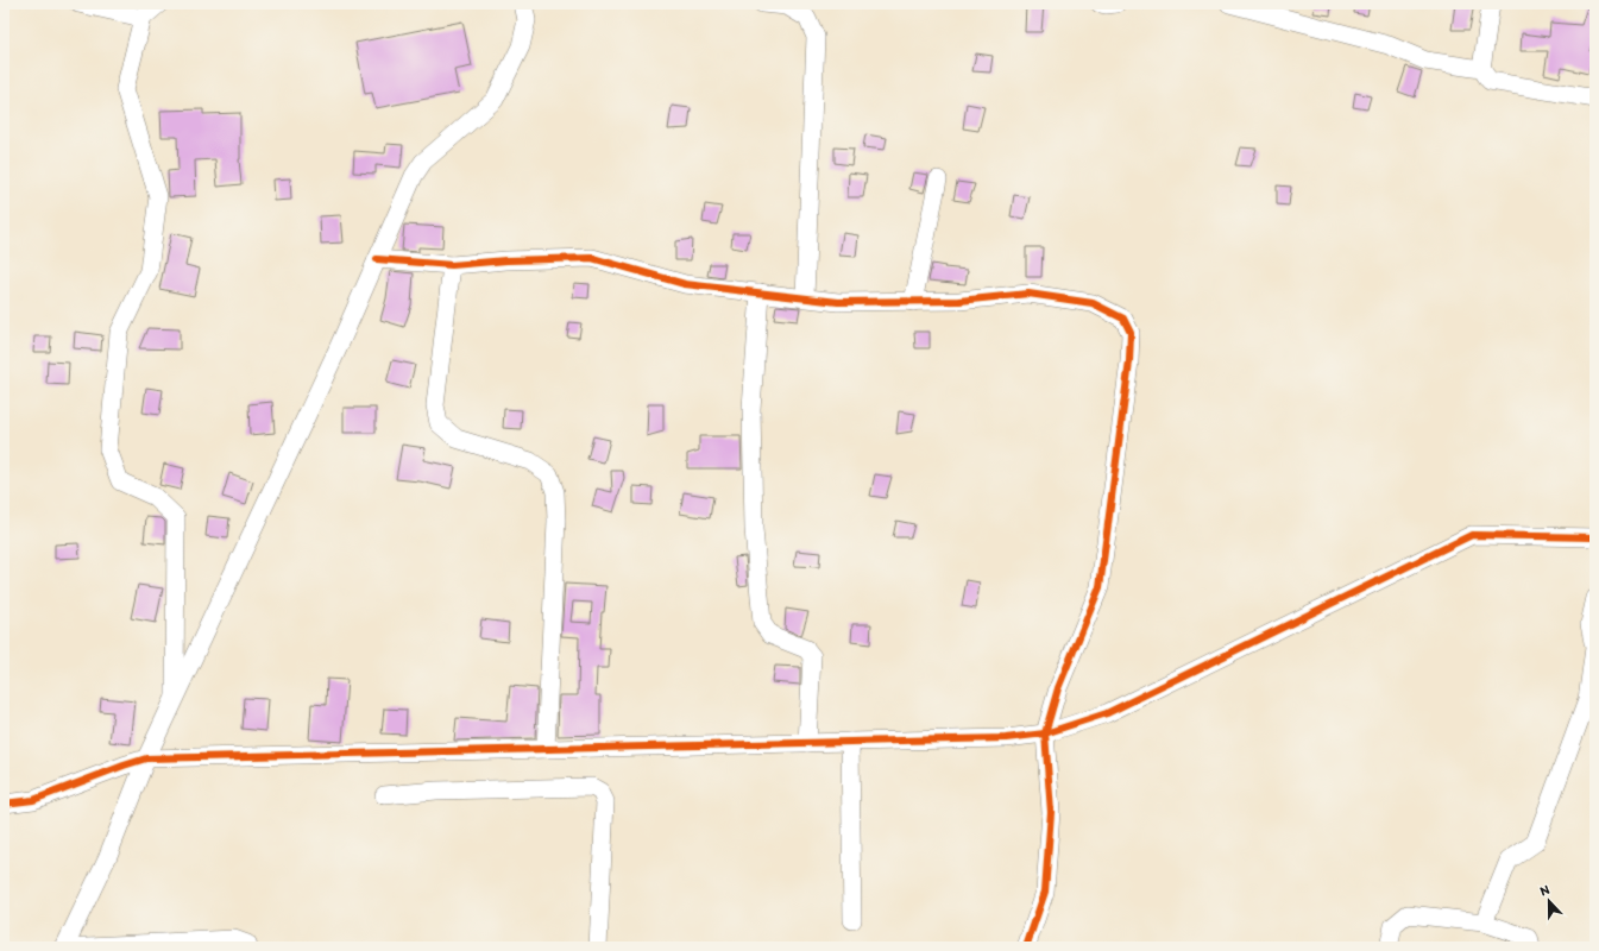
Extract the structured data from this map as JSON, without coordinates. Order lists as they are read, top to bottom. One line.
{"north":"top"}
